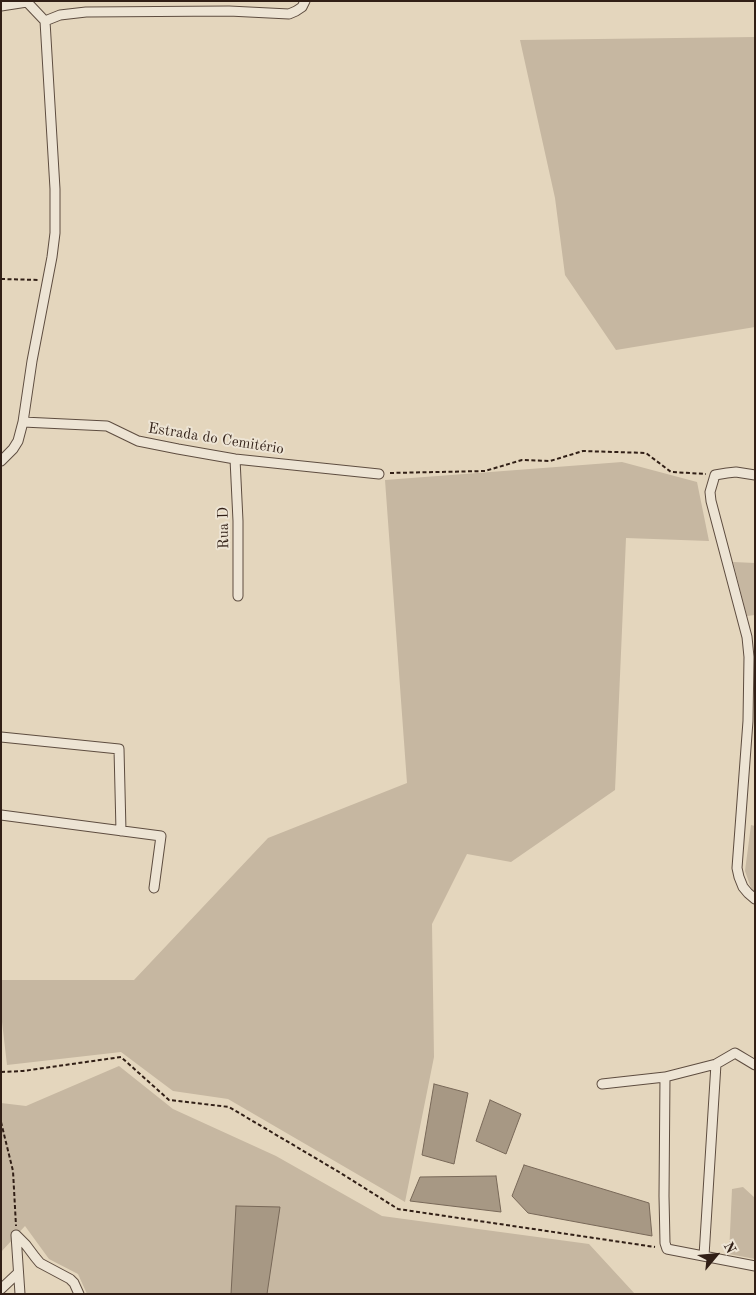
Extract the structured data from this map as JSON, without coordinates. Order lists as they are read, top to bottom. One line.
{"streets":{"street":["Estrada do Cemitério","Rua D"]},"crossings":[["Estrada do Cemitério","Rua D"]],"north":"top right"}
